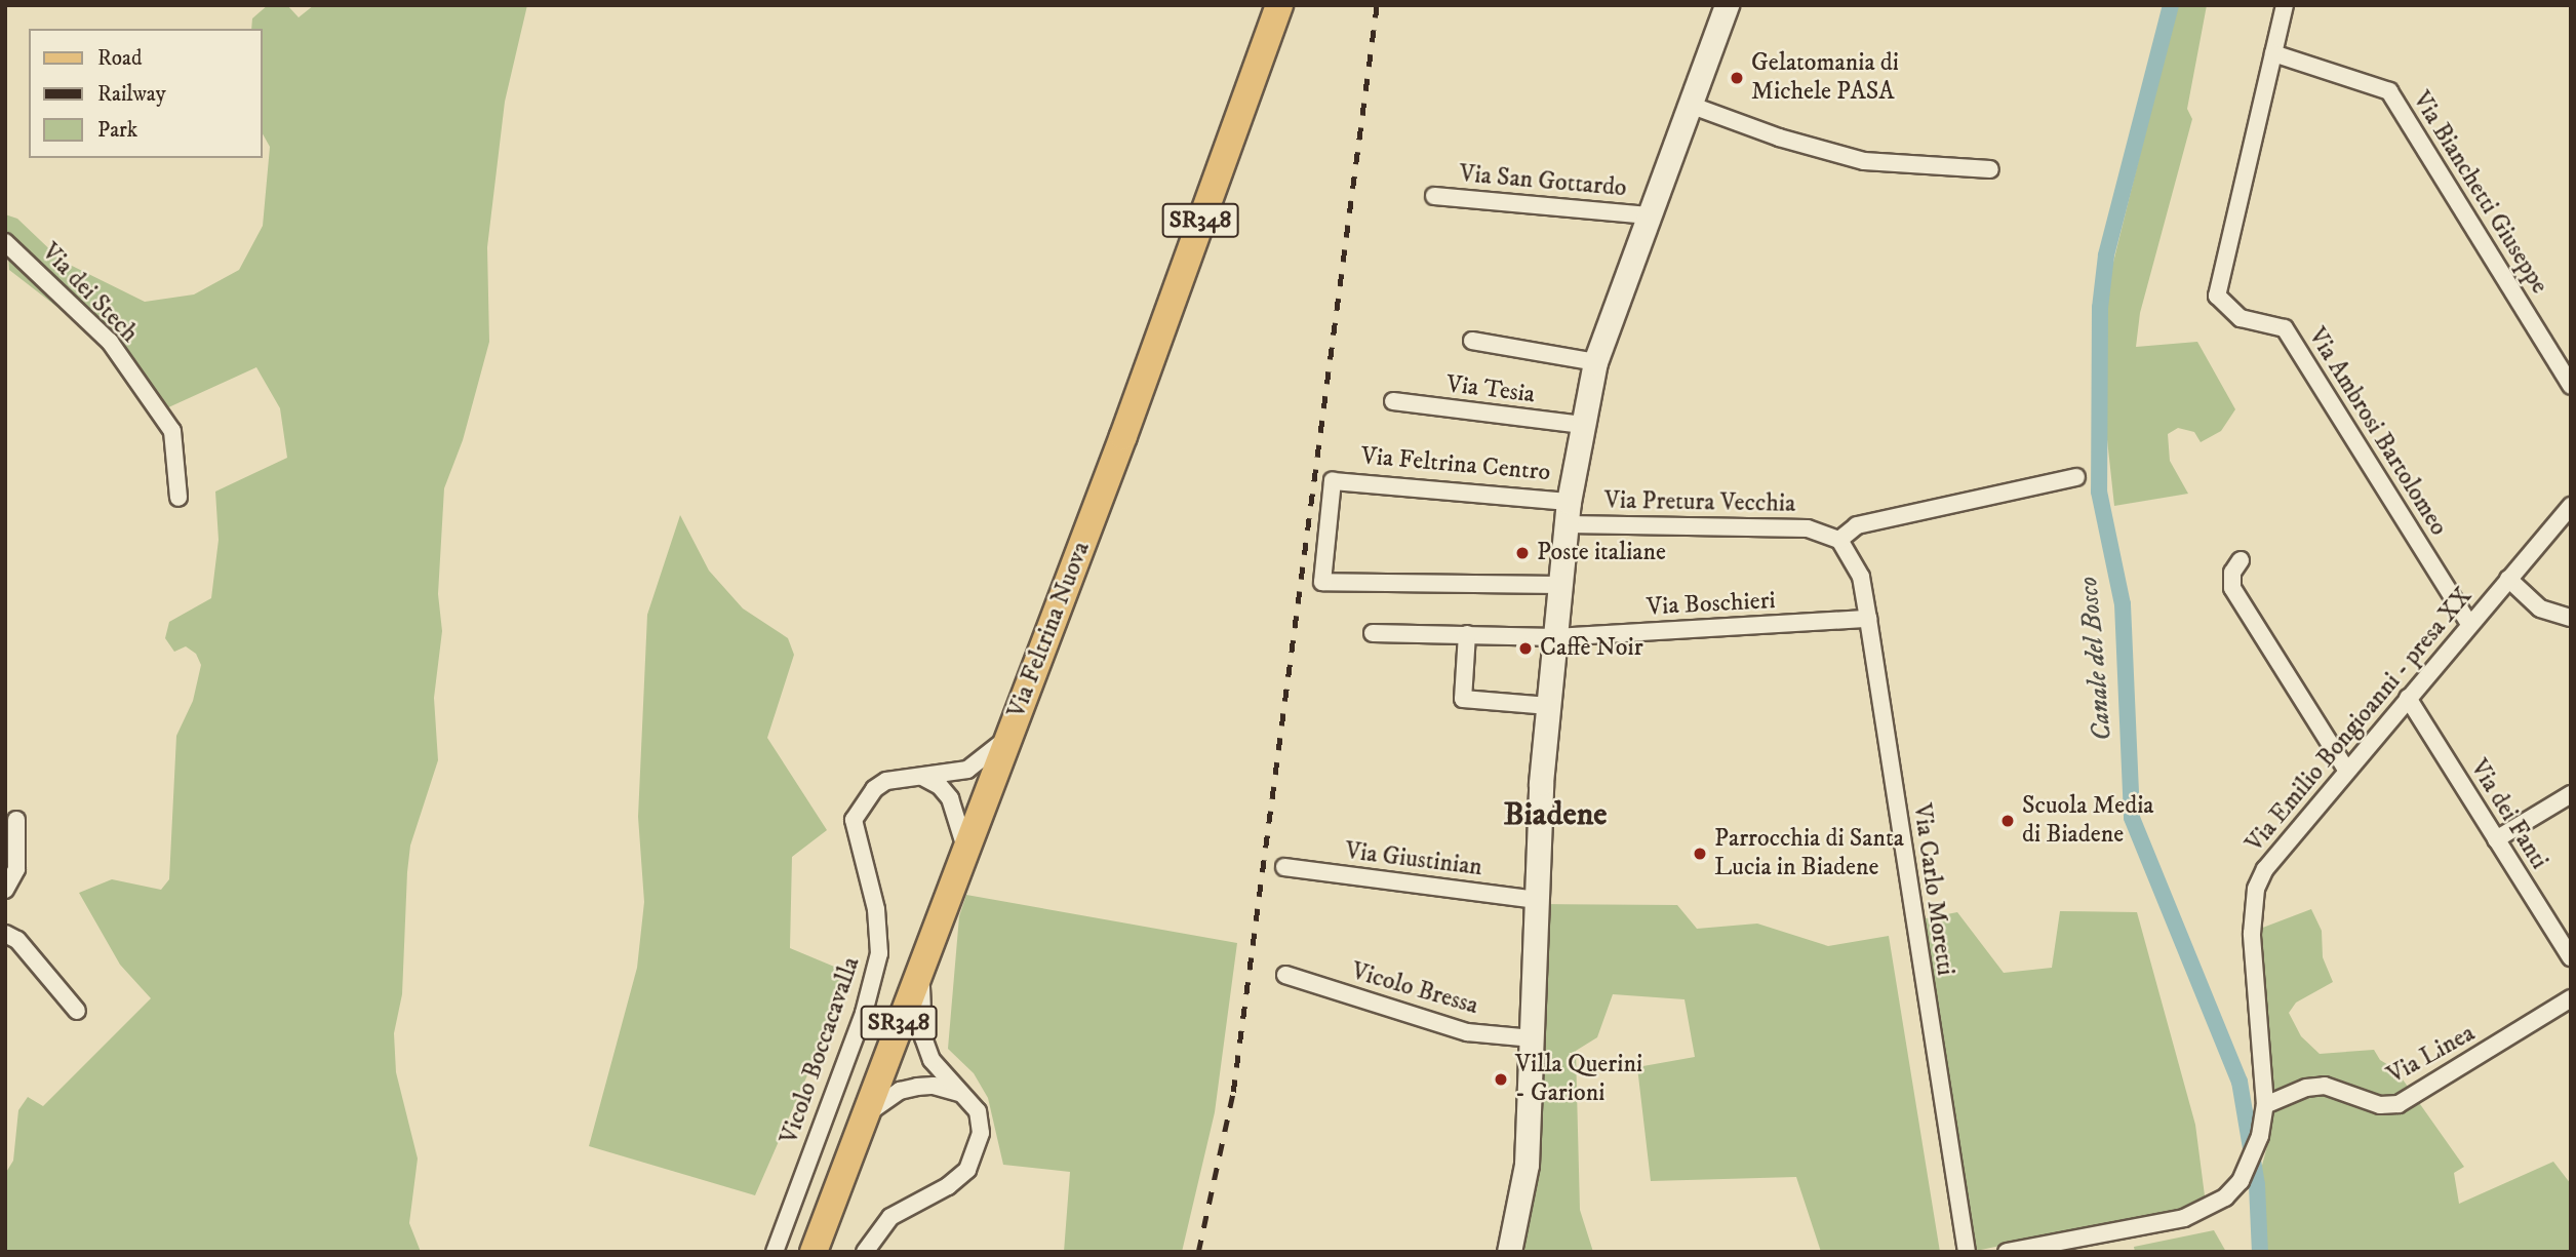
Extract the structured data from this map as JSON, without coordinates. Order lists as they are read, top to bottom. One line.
{"streets":{"main road":["SR348","Via Feltrina Centro","Via Feltrina Nuova"],"street":["Via San Gottardo","Via Bianchetti Giuseppe","Via dei Stech","Via Tesia","Via Ambrosi Bartolomeo","Via Pretura Vecchia","Via Boschieri","Via Emilio Bongioanni - presa XX","Via dei Fanti","Via Giustinian","Via Carlo Moretti","Vicolo Bressa","Vicolo Boccacavalla","Via Linea"]},"crossings":[["Via San Gottardo","Via Feltrina Centro"],["Via Bianchetti Giuseppe","Via Ambrosi Bartolomeo"],["Via Tesia","Via Feltrina Centro"],["Via Ambrosi Bartolomeo","Via Emilio Bongioanni - presa XX"],["Via Feltrina Centro","Via Pretura Vecchia"],["Via Feltrina Centro","Via Boschieri"],["Via Feltrina Centro","Via Giustinian"],["Via Feltrina Centro","Vicolo Bressa"],["Via Pretura Vecchia","Via Carlo Moretti"],["Via Boschieri","Via Carlo Moretti"],["Via Emilio Bongioanni - presa XX","Via dei Fanti"],["Via Emilio Bongioanni - presa XX","Via Linea"]],"districts":["Biadene"],"water":["Canale del Bosco"],"places":["Gelatomania di Michele PASA","Poste italiane","Caffè Noir","Scuola Media di Biadene","Parrocchia di Santa Lucia in Biadene","Villa Querini - Garioni"],"legend":["Road","Railway","Park"]}
